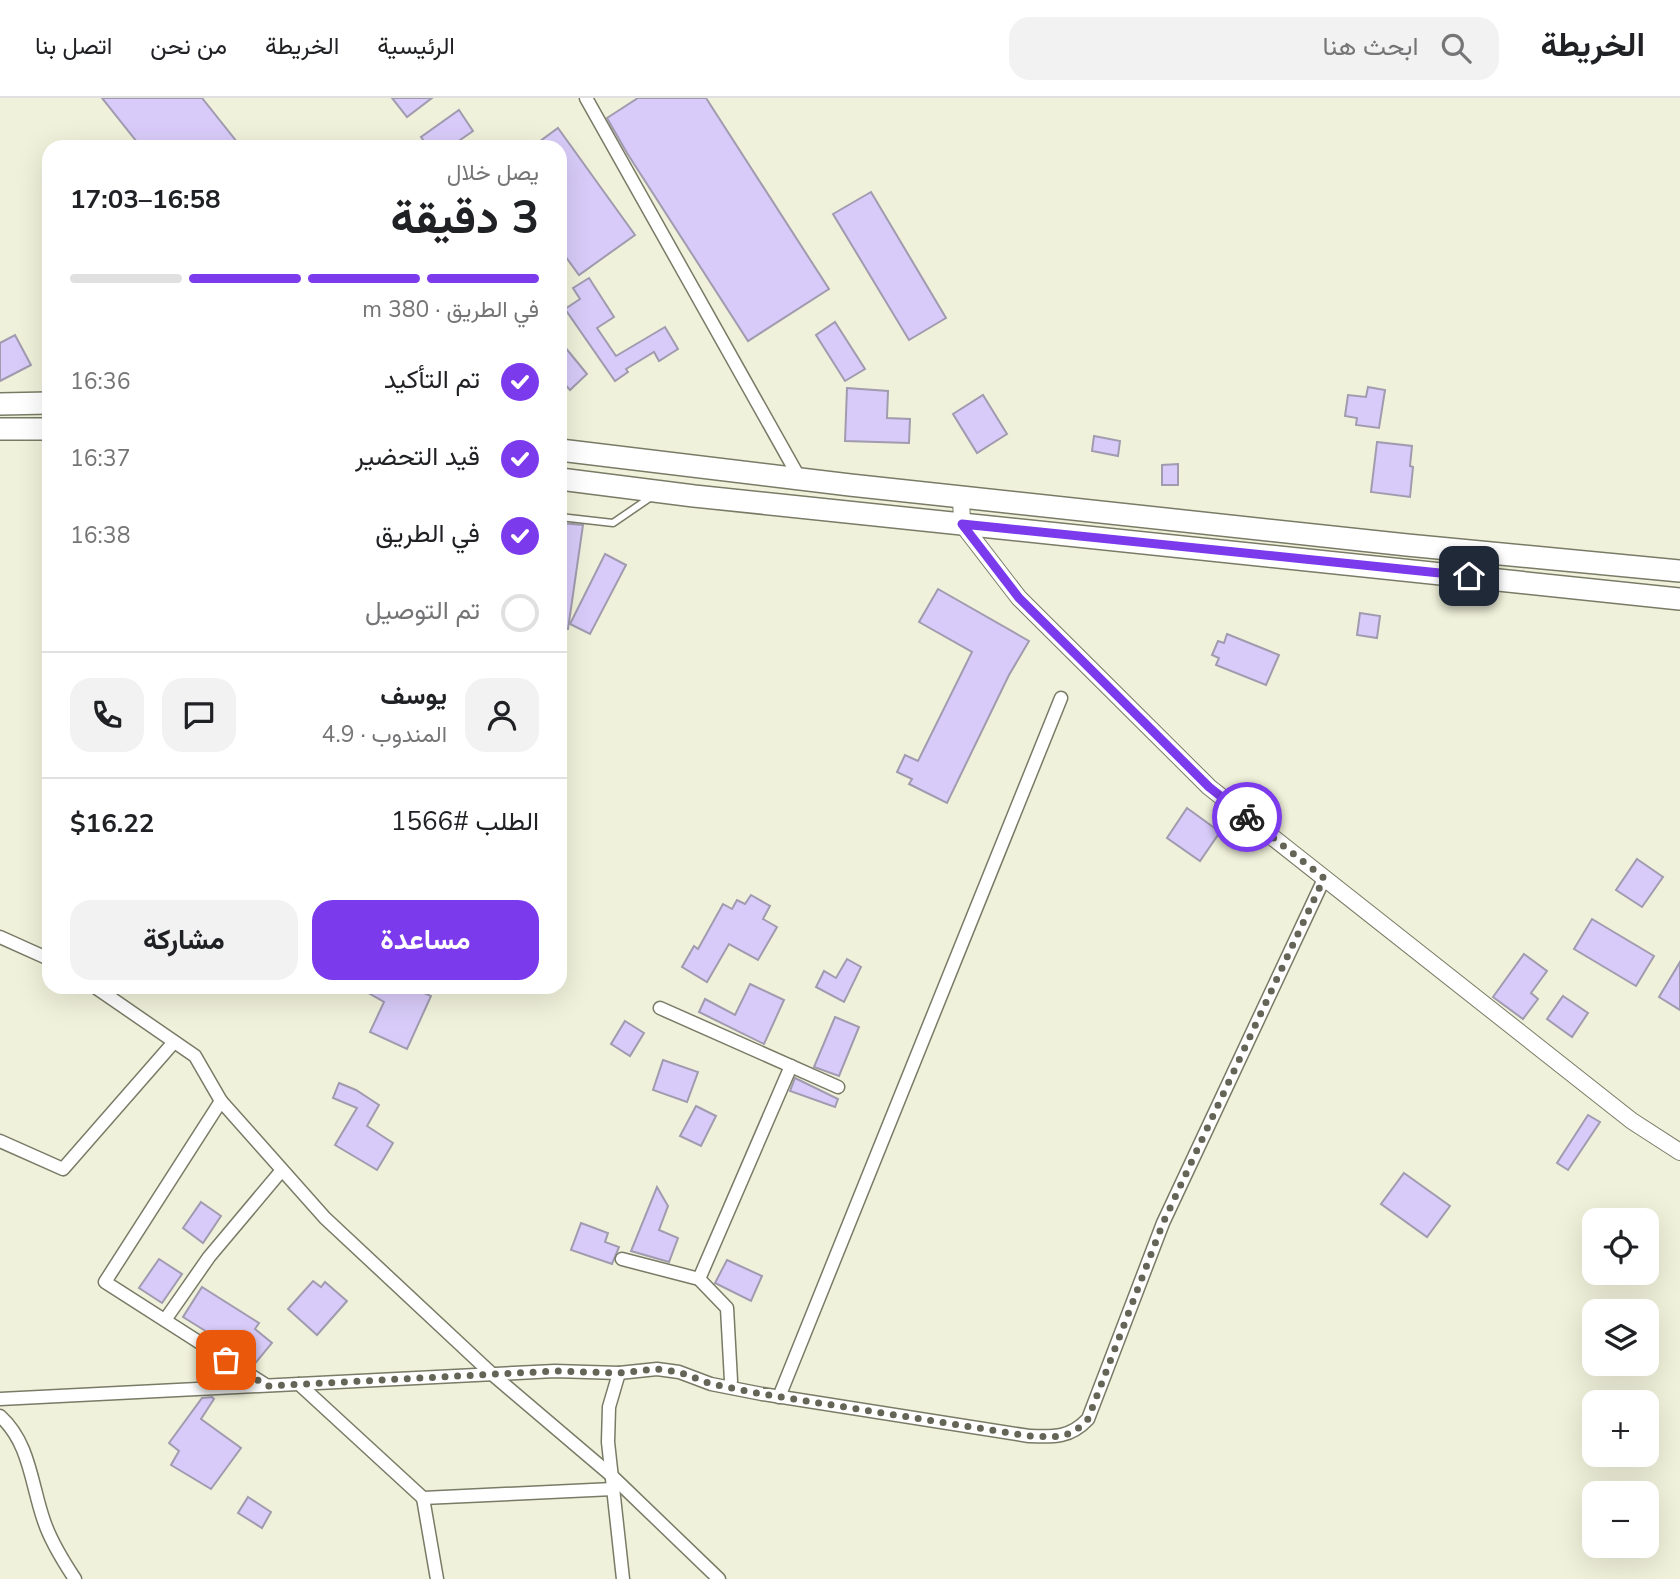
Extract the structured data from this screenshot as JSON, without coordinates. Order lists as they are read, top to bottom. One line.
{"page":{"header":"الخريطة","search":"ابحث هنا","nav":["الرئيسية","الخريطة","من نحن","اتصل بنا"],"heading":["3 دقيقة","يصل خلال","16:58–17:03"],"panel":["يوسف","المندوب · 4.9","الطلب #1566","$16.22"],"bar":"في الطريق · 380 m","list":[["تم التأكيد","16:36"],["قيد التحضير","16:37"],["في الطريق","16:38"],"تم التوصيل"],"buttons":["مساعدة","مشاركة"],"map_buttons":["+","−"]}}
